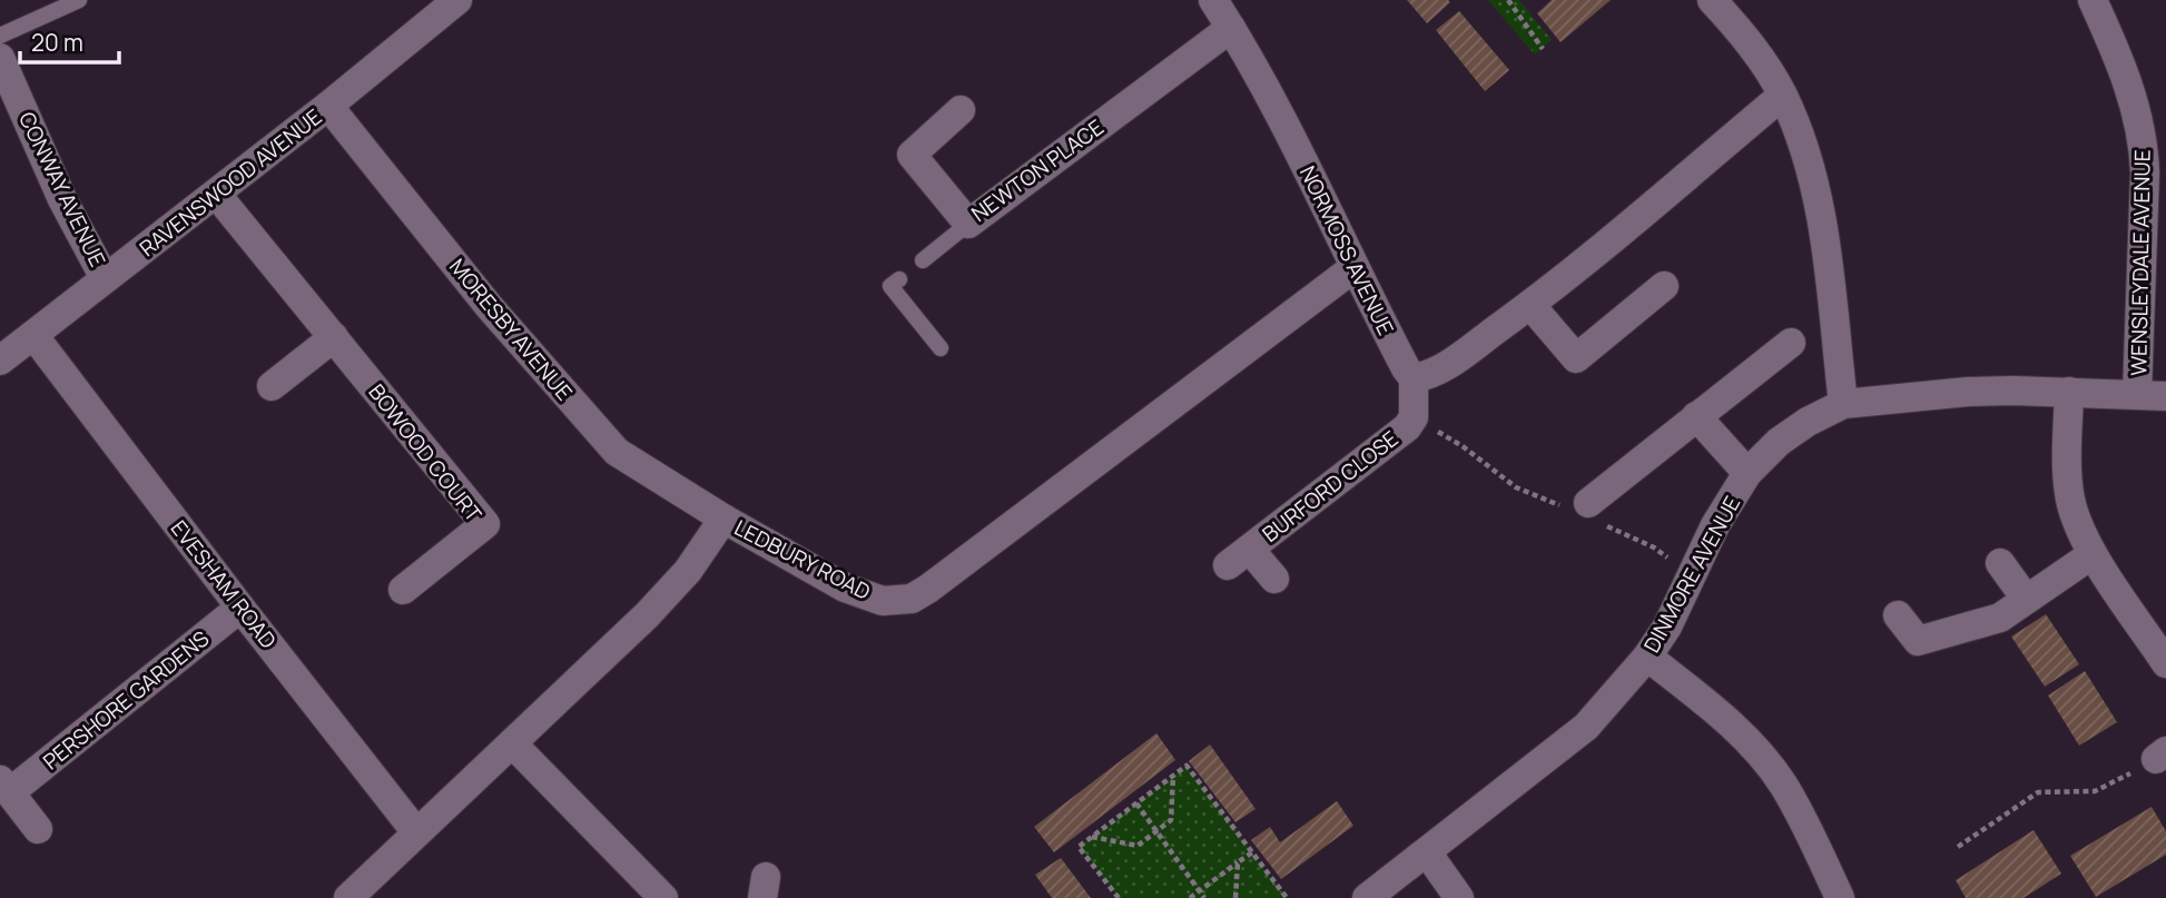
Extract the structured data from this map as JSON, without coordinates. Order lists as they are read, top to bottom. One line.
{"streets":{"street":["NEWTON PLACE","RAVENSWOOD AVENUE","CONWAY AVENUE","NORMOSS AVENUE","WENSLEYDALE AVENUE","MORESBY AVENUE","BOWOOD COURT","BURFORD CLOSE","LEDBURY ROAD","DINMORE AVENUE","EVESHAM ROAD","PERSHORE GARDENS"]},"crossings":[["NEWTON PLACE","NORMOSS AVENUE"],["RAVENSWOOD AVENUE","CONWAY AVENUE"],["RAVENSWOOD AVENUE","MORESBY AVENUE"],["RAVENSWOOD AVENUE","BOWOOD COURT"],["RAVENSWOOD AVENUE","EVESHAM ROAD"],["NORMOSS AVENUE","BURFORD CLOSE"],["NORMOSS AVENUE","LEDBURY ROAD"],["WENSLEYDALE AVENUE","DINMORE AVENUE"],["MORESBY AVENUE","LEDBURY ROAD"],["LEDBURY ROAD","EVESHAM ROAD"],["EVESHAM ROAD","PERSHORE GARDENS"]],"scale_bar":"20 m"}
